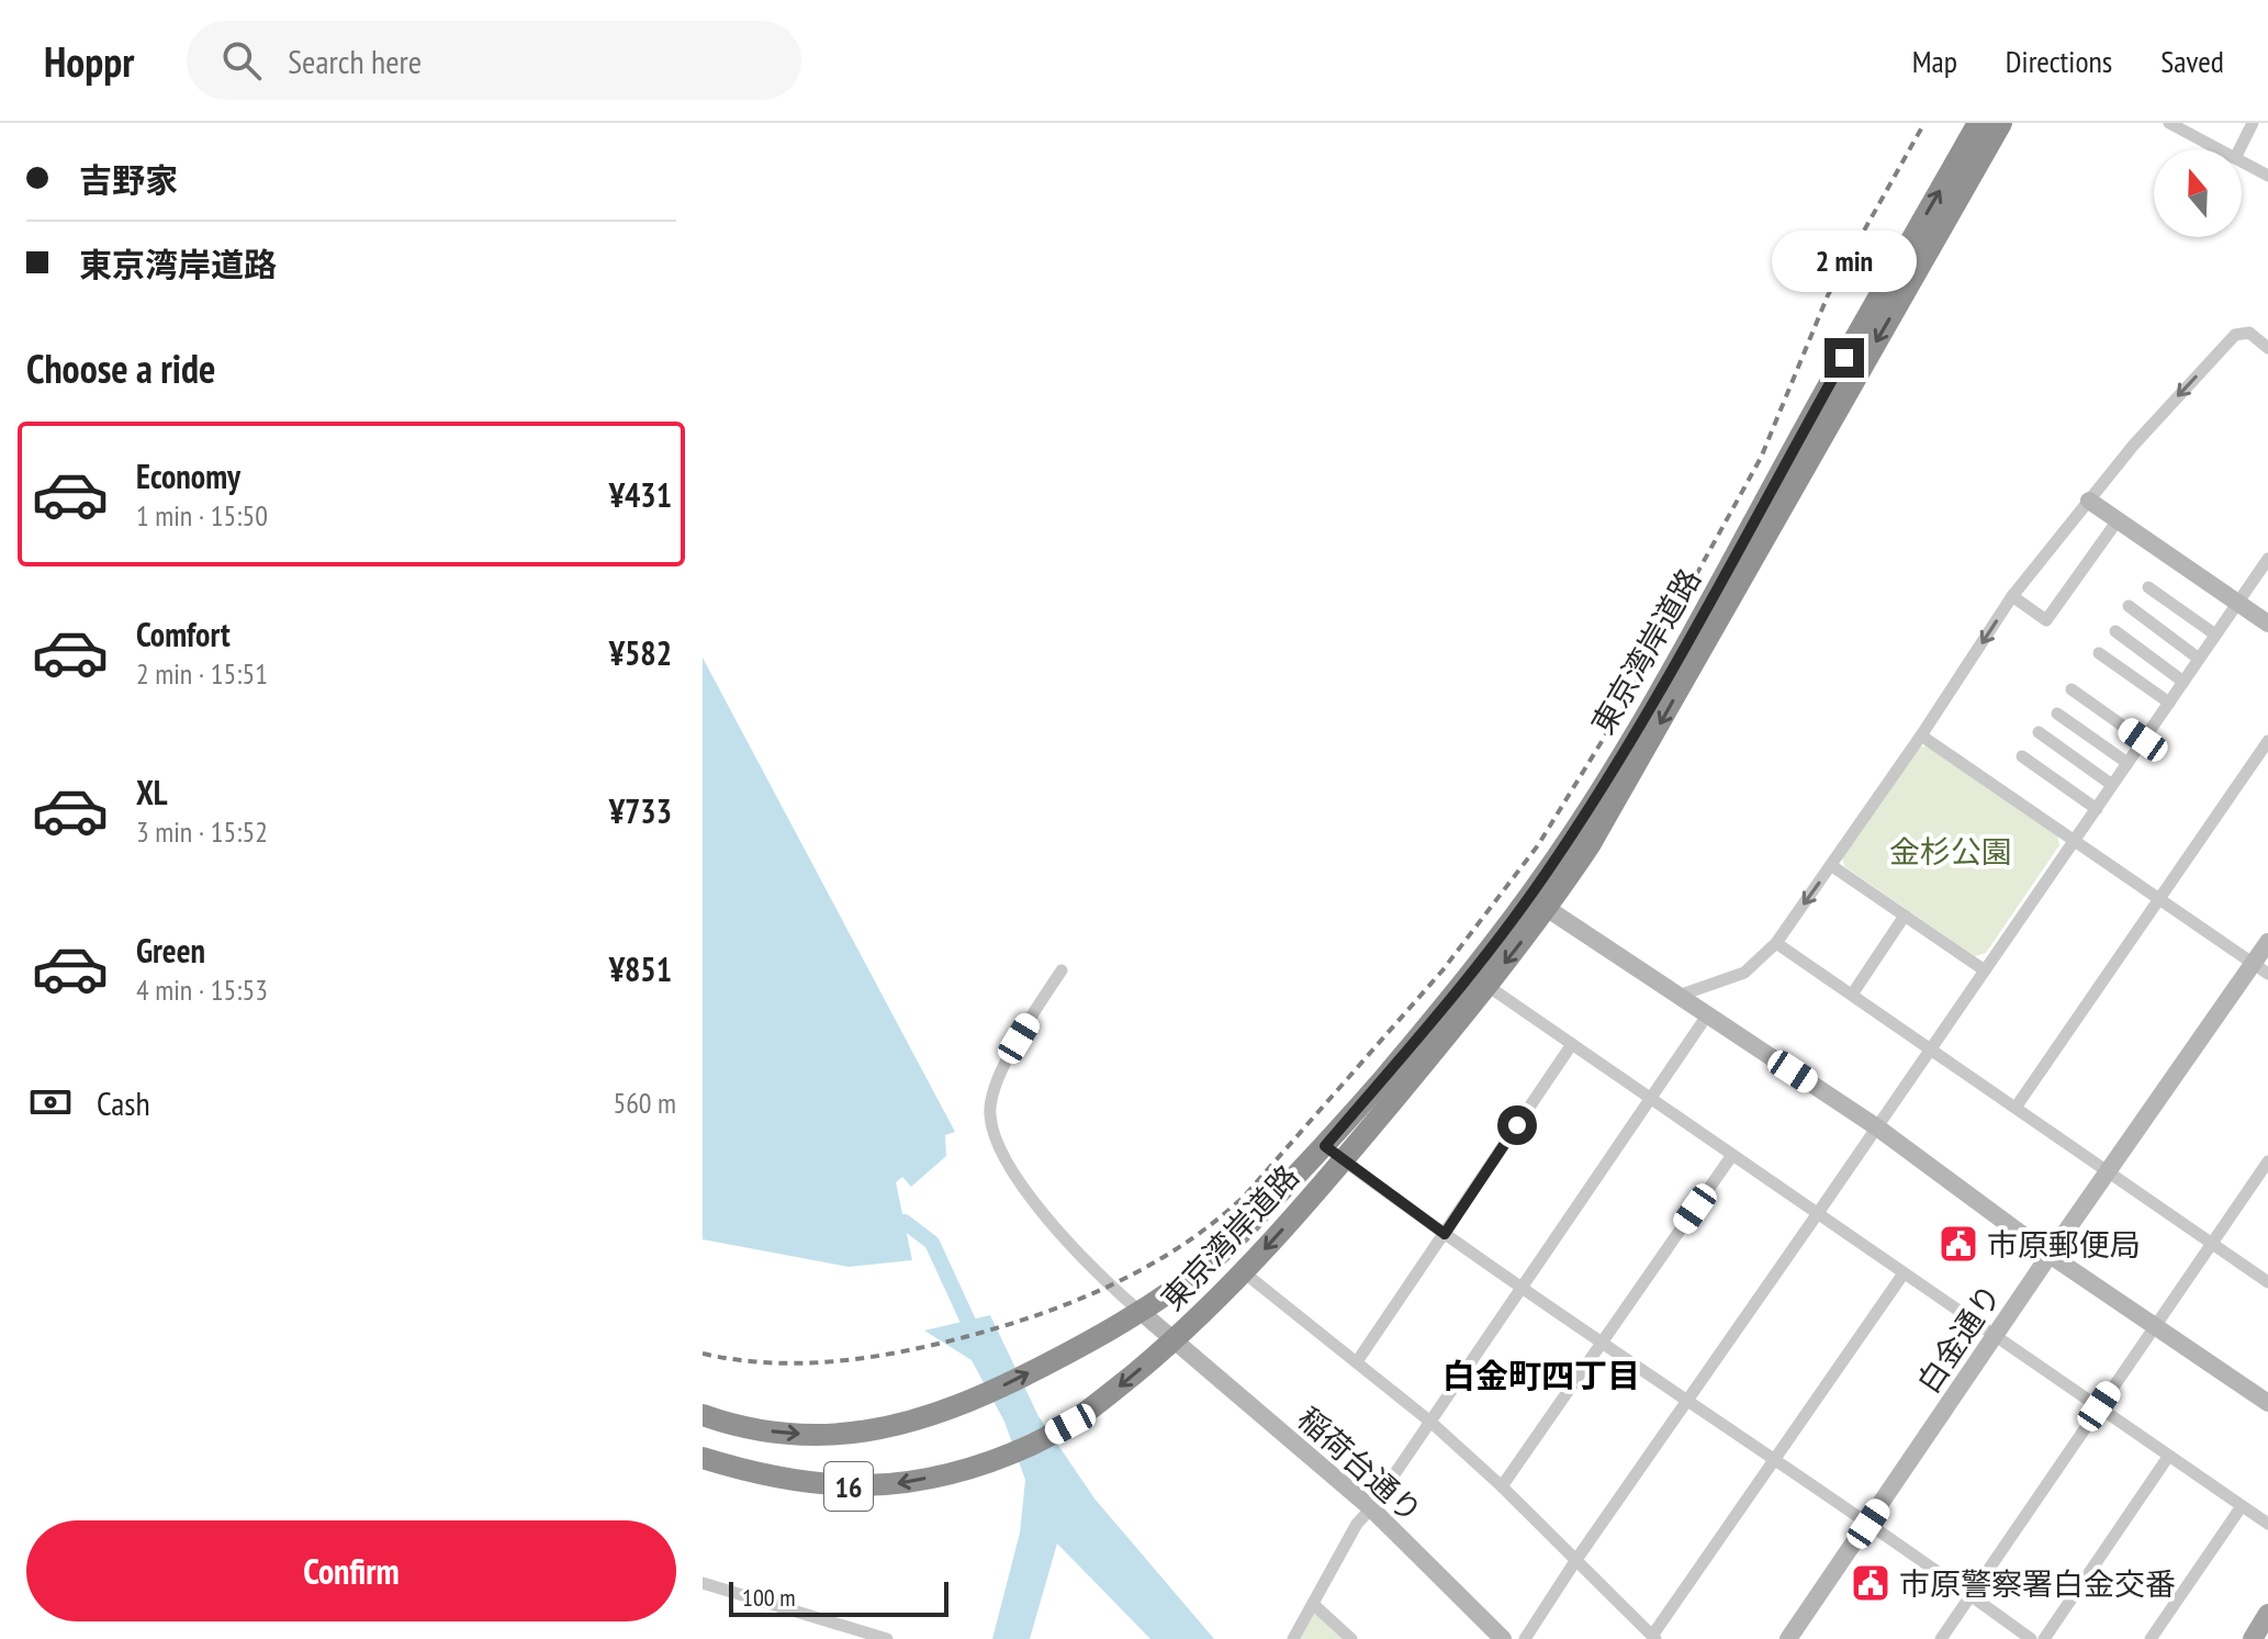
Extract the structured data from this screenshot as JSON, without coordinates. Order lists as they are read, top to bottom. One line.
{"streets":{"highway":["東京湾岸道路","16"],"street":["白金通り","稲荷台通り"]},"crossings":[["東京湾岸道路","稲荷台通り"]],"districts":["白金町四丁目"],"parks":["金杉公園"],"places":{"public building":["市原郵便局","市原警察署白金交番"]},"scale_bar":"100 m","north":"top","page":{"header":"Hoppr","search":"Search here","nav":["Map","Directions","Saved"],"banner":["吉野家","東京湾岸道路"],"bubble":"2 min","heading":"Choose a ride","list":[{"name":"Economy","note":"1 min · 15:50","value":"¥431"},{"name":"Comfort","note":"2 min · 15:51","value":"¥582"},{"name":"XL","note":"3 min · 15:52","value":"¥733"},{"name":"Green","note":"4 min · 15:53","value":"¥851"}],"pay":["Cash","560 m"],"buttons":"Confirm","scale":"100 m"}}
